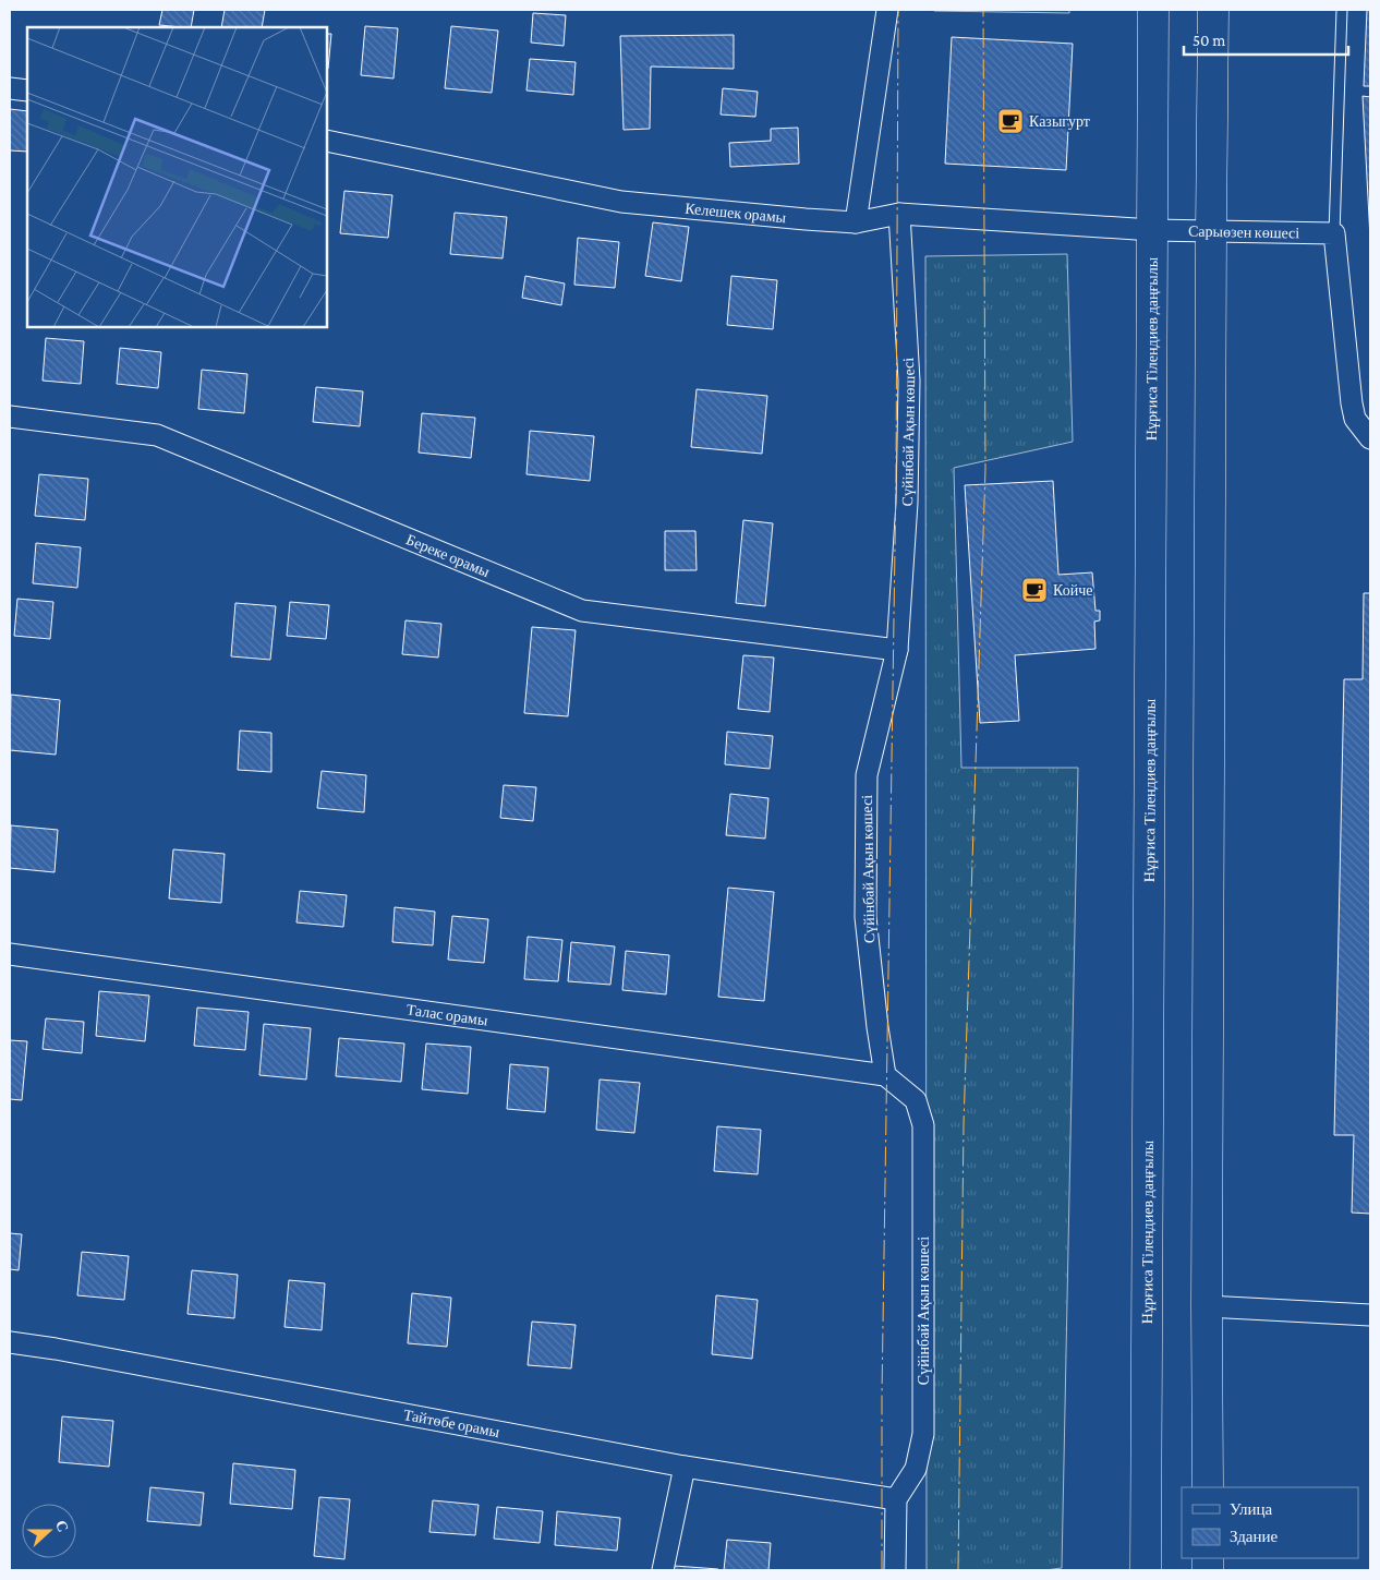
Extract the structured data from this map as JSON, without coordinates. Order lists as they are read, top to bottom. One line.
{"streets":{"main road":["Нұрғиса Тілендиев даңғылы"],"street":["Келешек орамы","Сарыөзен көшесі","Сүйінбай Ақын көшесі","Береке орамы","Талас орамы","Тайтөбе орамы"]},"crossings":[["Келешек орамы","Сарыөзен көшесі"],["Келешек орамы","Нұрғиса Тілендиев даңғылы"],["Келешек орамы","Сүйінбай Ақын көшесі"],["Сарыөзен көшесі","Нұрғиса Тілендиев даңғылы"],["Сүйінбай Ақын көшесі","Береке орамы"],["Сүйінбай Ақын көшесі","Талас орамы"],["Сүйінбай Ақын көшесі","Тайтөбе орамы"]],"places":{"cafe":["Казыгурт","Койче"]},"legend":["Улица","Здание"],"scale_bar":"50 m","north":"right"}
